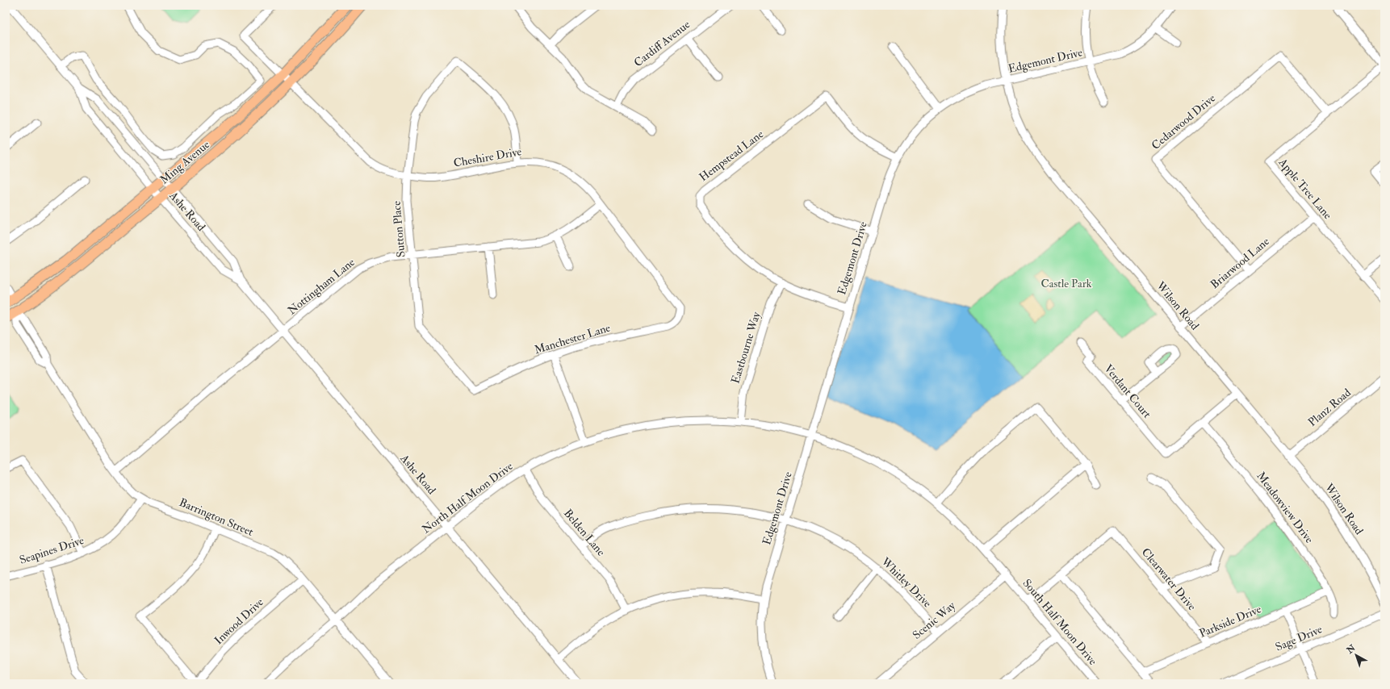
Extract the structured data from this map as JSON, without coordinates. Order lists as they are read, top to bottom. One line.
{"streets":{"main road":["Ming Avenue"],"street":["Cardiff Avenue","Edgemont Drive","Cedarwood Drive","Hempstead Lane","Cheshire Drive","Apple Tree Lane","Ashe Road","Sutton Place","Briarwood Lane","Nottingham Lane","Wilson Road","Manchester Lane","Eastbourne Way","Verdant Court","Planz Road","North Half Moon Drive","Meadowview Drive","Barrington Street","Belden Lane","Seapines Drive","Clearwater Drive","Whitley Drive","Scenic Way","Inwood Drive","Parkside Drive","South Half Moon Drive","Sage Drive"]},"crossings":[["Edgemont Drive","Hempstead Lane"],["Edgemont Drive","Wilson Road"],["Edgemont Drive","North Half Moon Drive"],["Edgemont Drive","Whitley Drive"],["Cedarwood Drive","Apple Tree Lane"],["Cedarwood Drive","Briarwood Lane"],["Hempstead Lane","Eastbourne Way"],["Cheshire Drive","Ming Avenue"],["Cheshire Drive","Sutton Place"],["Cheshire Drive","Nottingham Lane"],["Cheshire Drive","Manchester Lane"],["Ming Avenue","Ashe Road"],["Ming Avenue","Barrington Street"],["Apple Tree Lane","Briarwood Lane"],["Ashe Road","Nottingham Lane"],["Ashe Road","North Half Moon Drive"],["Sutton Place","Nottingham Lane"],["Sutton Place","Manchester Lane"],["Briarwood Lane","Wilson Road"],["Nottingham Lane","Barrington Street"],["Wilson Road","Planz Road"],["Eastbourne Way","North Half Moon Drive"],["Verdant Court","Meadowview Drive"],["North Half Moon Drive","Barrington Street"],["North Half Moon Drive","Belden Lane"],["North Half Moon Drive","Scenic Way"],["North Half Moon Drive","South Half Moon Drive"],["Meadowview Drive","Parkside Drive"],["Barrington Street","Seapines Drive"],["Barrington Street","Inwood Drive"],["Belden Lane","Whitley Drive"],["Clearwater Drive","Parkside Drive"],["Whitley Drive","Scenic Way"],["Scenic Way","South Half Moon Drive"]],"parks":["Castle Park"],"north":"top left"}
